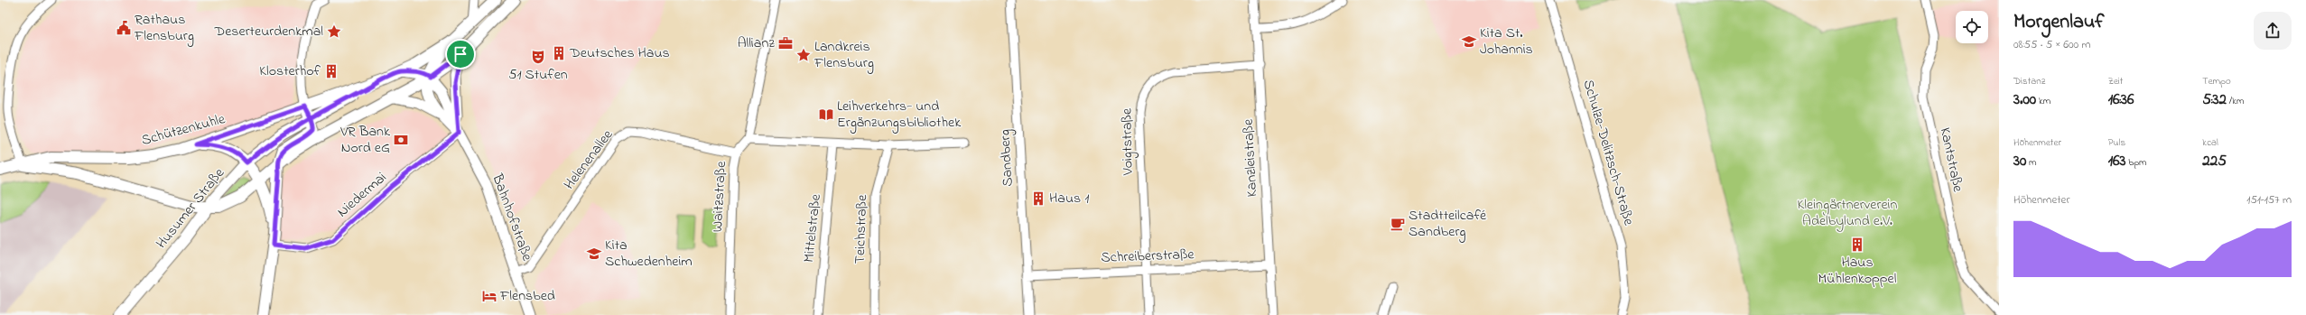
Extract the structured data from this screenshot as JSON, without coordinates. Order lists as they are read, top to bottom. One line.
{"streets":{"main road":["Schützenkuhle","Husumer Straße"],"street":["Voigtstraße","Schulze-Delitzsch-Straße","Sandberg","Kanzleistraße","Helenenallee","Kantstraße","Niedermai","Waitzstraße","Bahnhofstraße","Mittelstraße","Teichstraße","Schreiberstraße"]},"crossings":[["Schützenkuhle","Husumer Straße"],["Schützenkuhle","Bahnhofstraße"],["Voigtstraße","Kanzleistraße"],["Voigtstraße","Schreiberstraße"],["Sandberg","Schreiberstraße"],["Kanzleistraße","Schreiberstraße"],["Helenenallee","Waitzstraße"],["Helenenallee","Bahnhofstraße"],["Niedermai","Bahnhofstraße"]],"parks":["Kleingärtnerverein Adelbylund e.V."],"places":{"public building":["Rathaus Flensburg"],"place":["Deserteurdenkmal","Landkreis Flensburg"],"school or university":["Kita St. Johannis","Kita Schwedenheim"],"office":["Allianz"],"building":["Deutsches Haus","Klosterhof","Haus 1","Haus Mühlenkoppel"],"theatre":["51 Stufen"],"library":["Leihverkehrs- und Ergänzungsbibliothek"],"bank":["VR Bank Nord eG"],"cafe":["Stadtteilcafé Sandberg"],"hotel":["Flensbed"]},"page":{"heading":["Morgenlauf","08:55 · 5 × 600 m"],"stats":[["Distanz","3.00 km"],["Zeit","16:36"],["Tempo","5:32 /km"],["Höhenmeter","30 m"],["Puls","163 bpm"],["kcal","225"]],"chart":["Höhenmeter","151–157 m"]}}
